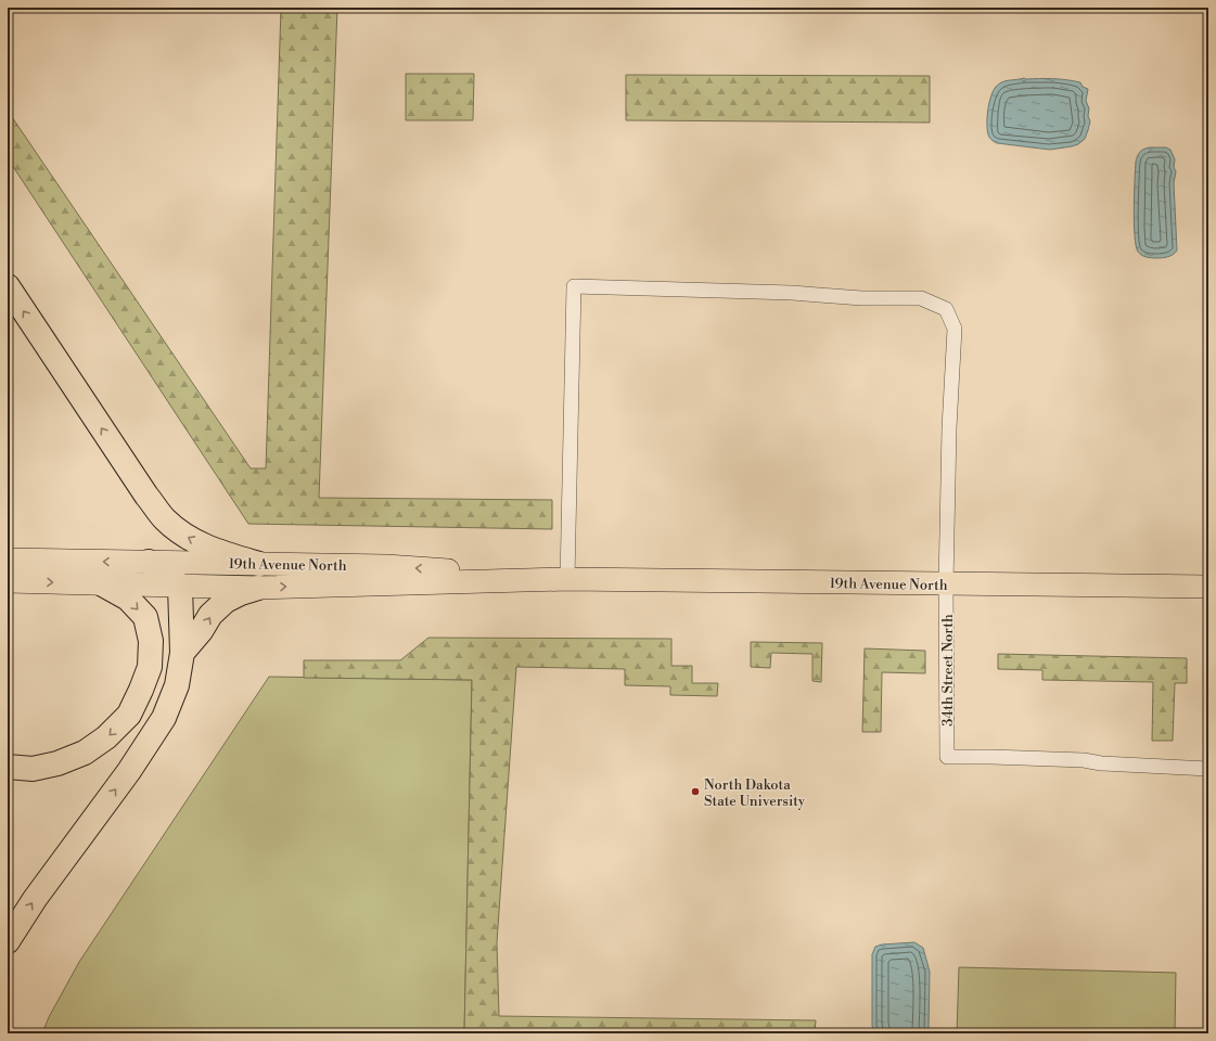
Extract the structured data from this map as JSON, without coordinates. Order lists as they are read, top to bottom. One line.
{"streets":{"main road":["19th Avenue North"],"street":["34th Street North"]},"crossings":[["19th Avenue North","34th Street North"]],"places":["North Dakota State University"]}
